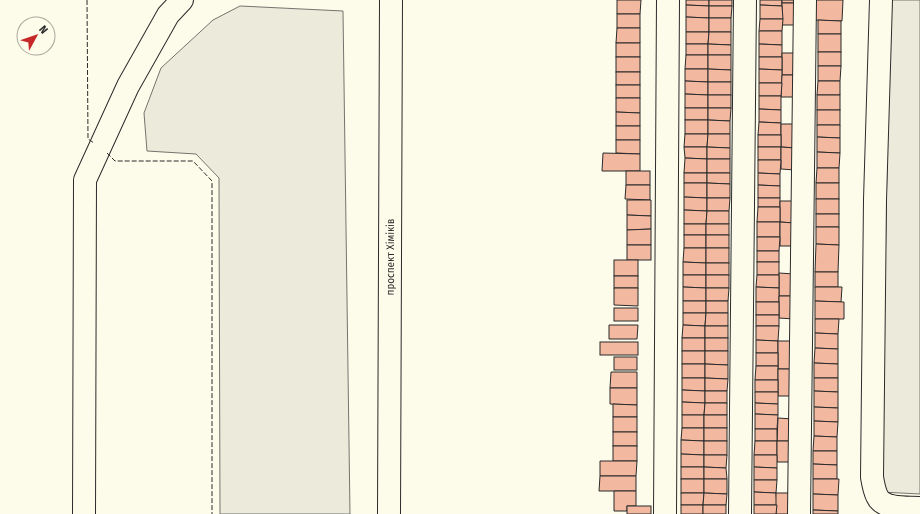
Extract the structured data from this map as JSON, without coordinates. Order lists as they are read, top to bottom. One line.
{"streets":{"main road":["проспект Хіміків"]},"north":"top right"}
